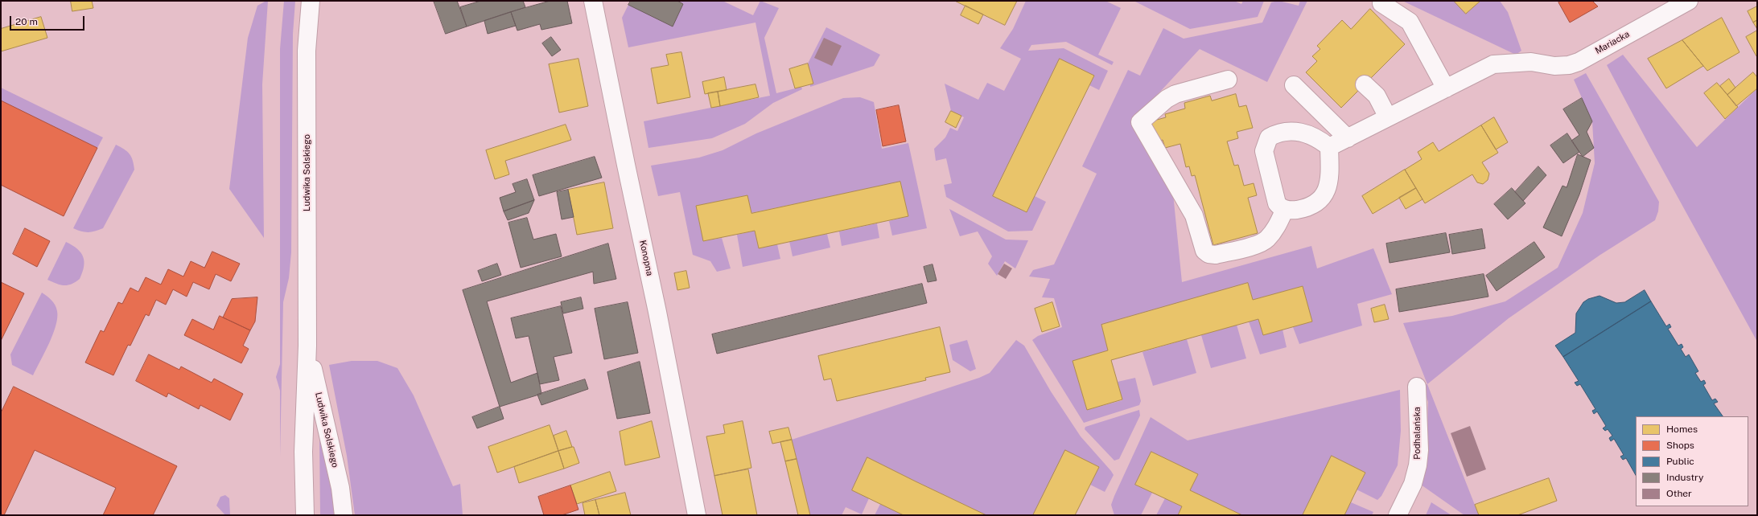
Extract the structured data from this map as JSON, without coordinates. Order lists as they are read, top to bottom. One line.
{"streets":{"street":["Mariacka","Ludwika Solskiego","Konopna","Podhalańska"]},"legend":["Homes","Shops","Public","Industry","Other"],"scale_bar":"20 m"}
